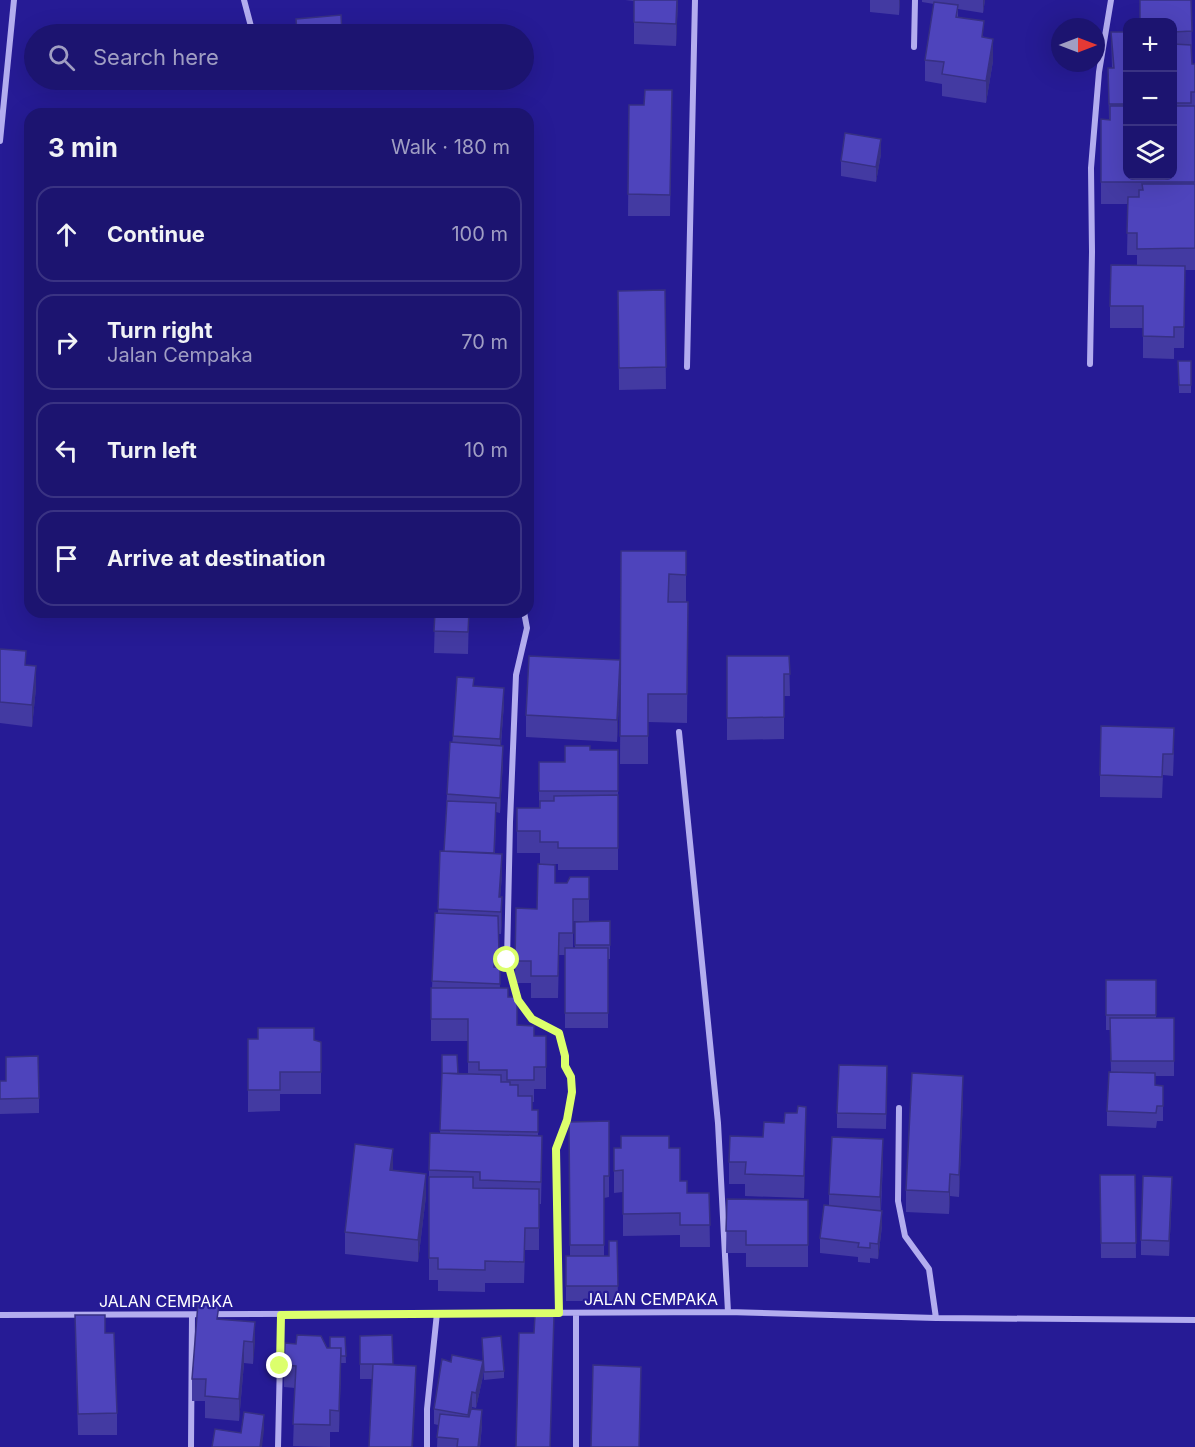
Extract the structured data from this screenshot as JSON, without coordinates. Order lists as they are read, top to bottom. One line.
{"streets":{"street":["JALAN CEMPAKA"]},"north":"right","page":{"map_buttons":["+","−"],"search":"Search here","heading":["3 min","Walk · 180 m"],"list":[["Continue","100 m"],["Turn right","Jalan Cempaka","70 m"],["Turn left","10 m"],"Arrive at destination"]}}
